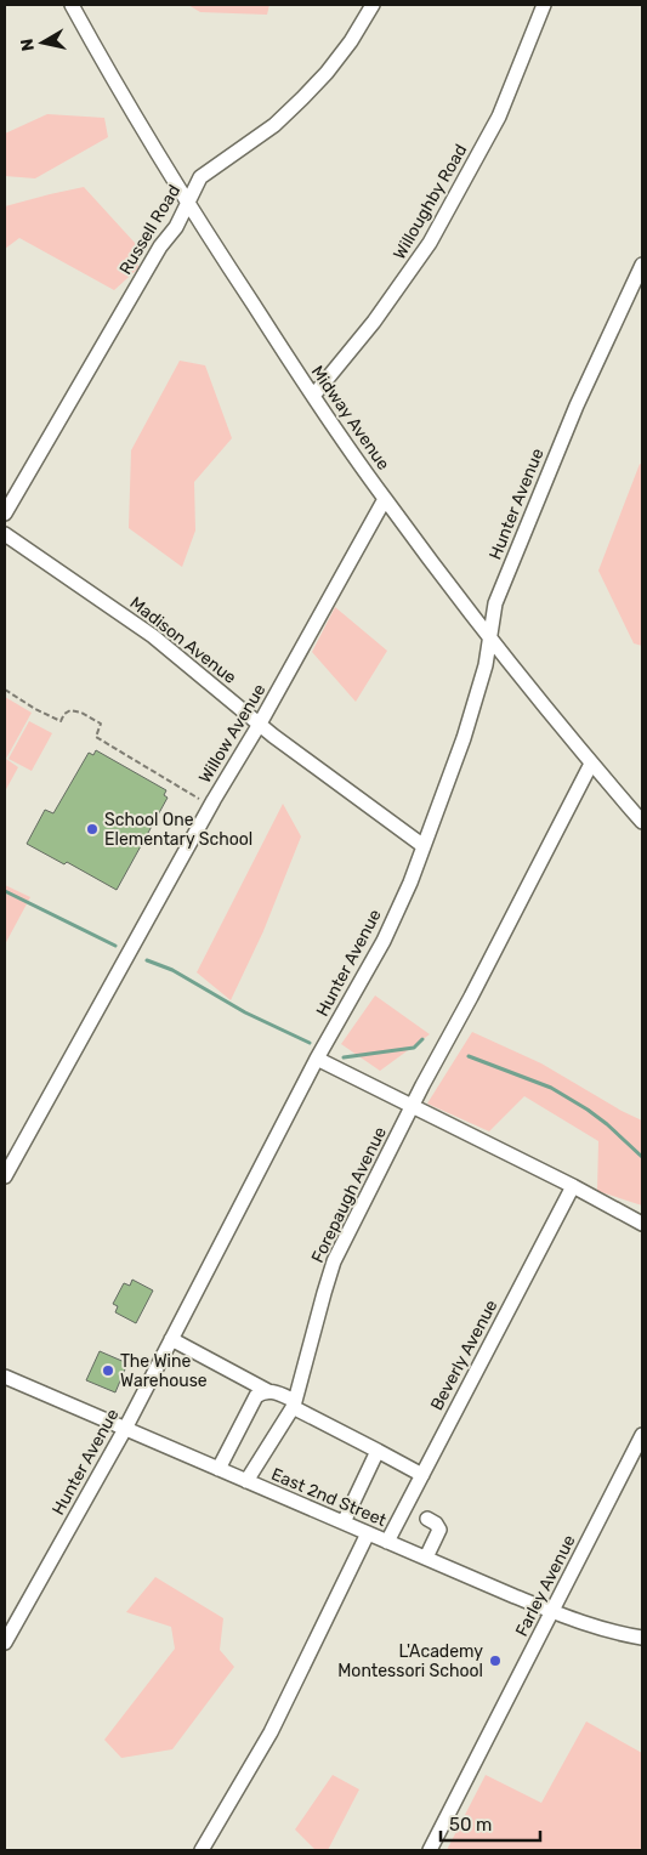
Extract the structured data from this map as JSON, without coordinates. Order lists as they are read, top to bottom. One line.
{"streets":{"street":["Willoughby Road","Russell Road","Midway Avenue","Hunter Avenue","Madison Avenue","Willow Avenue","Forepaugh Avenue","Beverly Avenue","East 2nd Street","Farley Avenue"]},"crossings":[["Willoughby Road","Midway Avenue"],["Russell Road","Midway Avenue"],["Midway Avenue","Hunter Avenue"],["Midway Avenue","Willow Avenue"],["Midway Avenue","Forepaugh Avenue"],["Hunter Avenue","Madison Avenue"],["Hunter Avenue","East 2nd Street"],["Madison Avenue","Willow Avenue"],["Forepaugh Avenue","East 2nd Street"],["Beverly Avenue","East 2nd Street"],["East 2nd Street","Farley Avenue"]],"places":["School One Elementary School","The Wine Warehouse","L'Academy Montessori School"],"scale_bar":"50 m","north":"left"}
